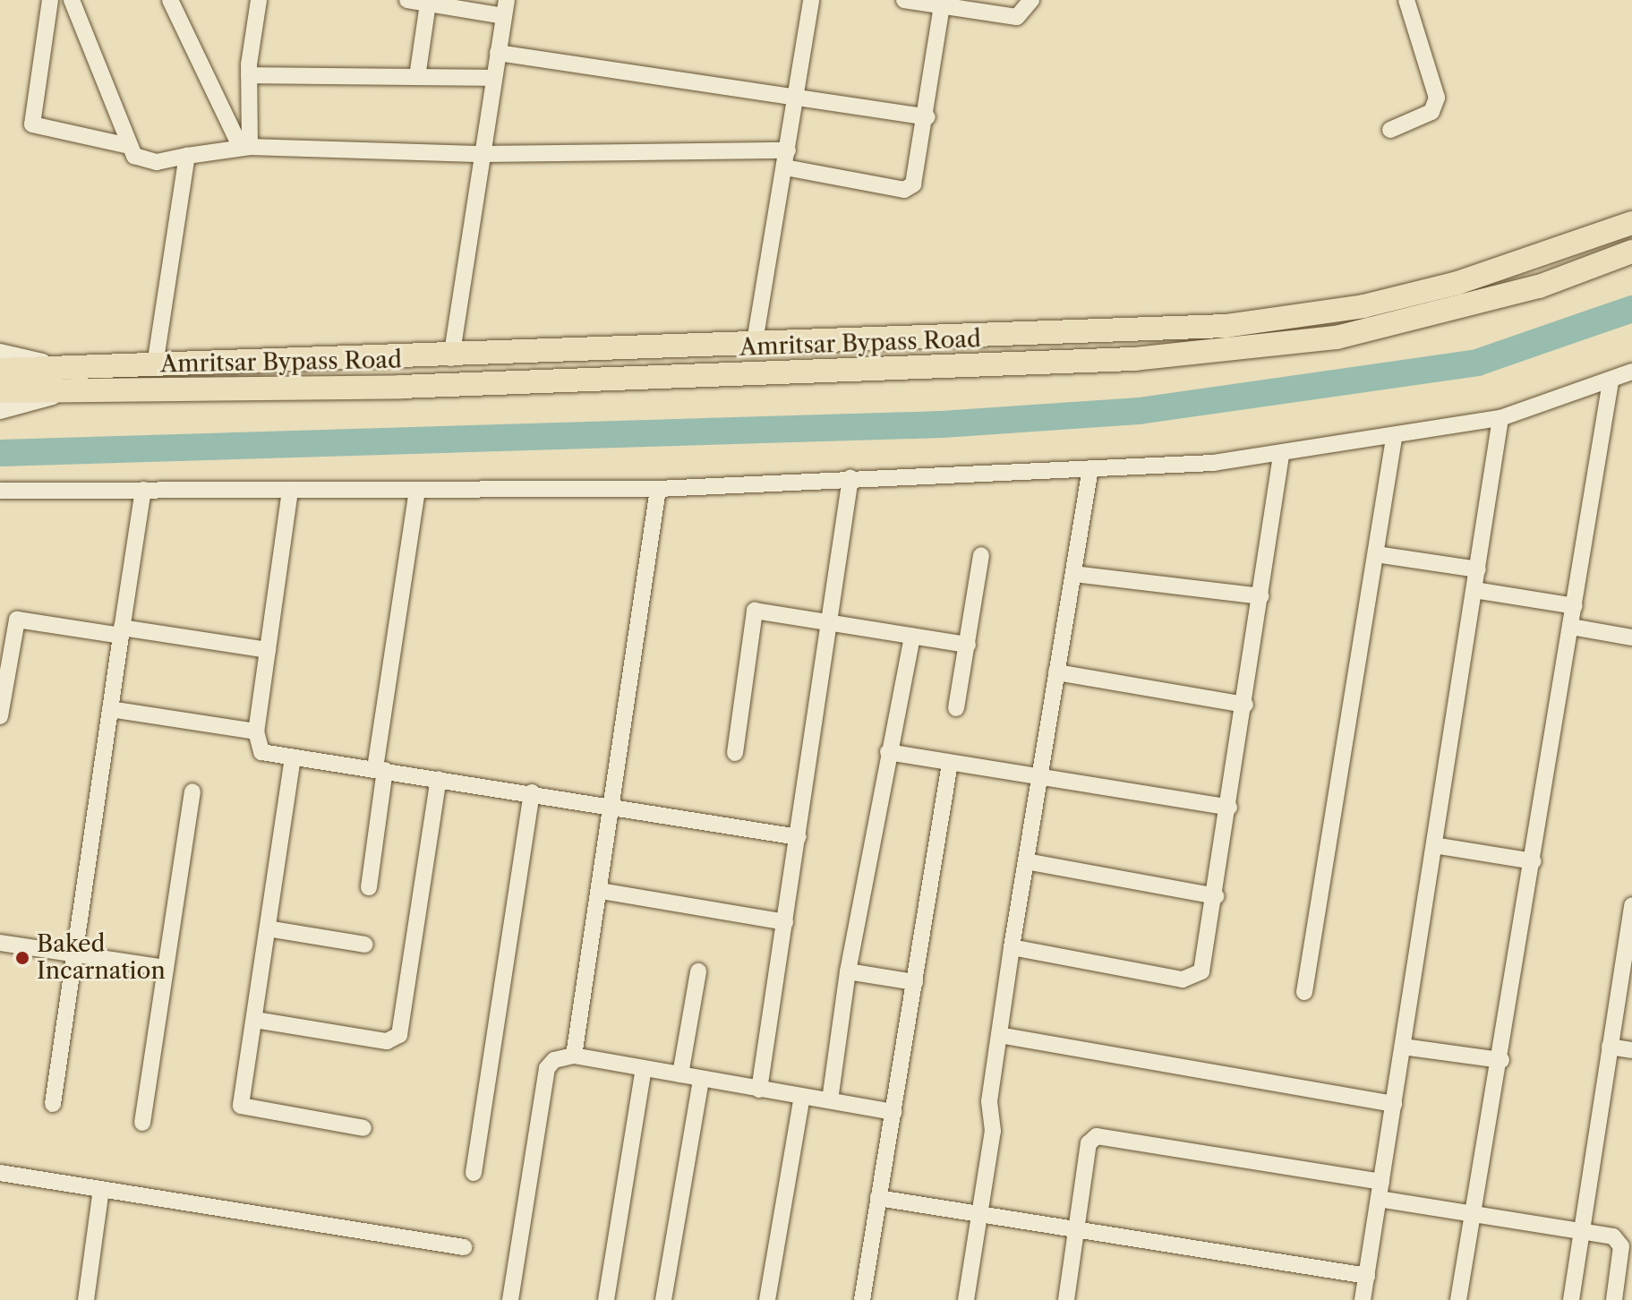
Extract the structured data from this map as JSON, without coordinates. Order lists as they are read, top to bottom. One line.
{"streets":{"highway":["Amritsar Bypass Road"]},"places":["Baked Incarnation"]}
